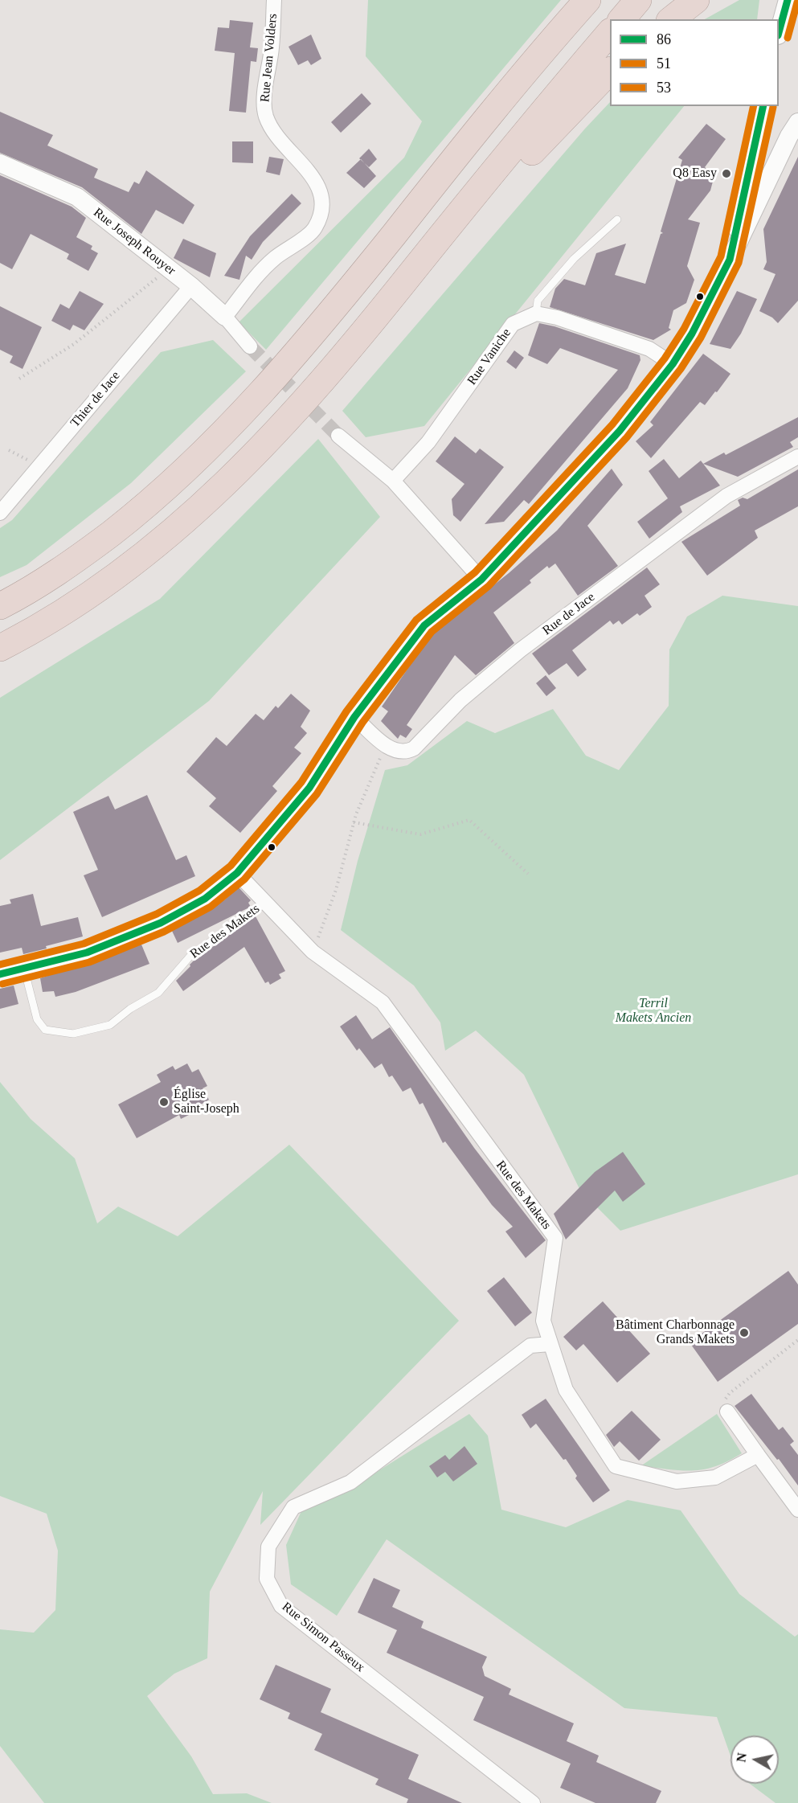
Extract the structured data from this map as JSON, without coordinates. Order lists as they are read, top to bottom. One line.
{"streets":{"street":["Rue Jean Volders","Rue Joseph Rouyer","Rue Vaniche","Thier de Jace","Rue de Jace","Rue des Makets","Rue Simon Passeux"]},"crossings":[["Rue Jean Volders","Rue Joseph Rouyer"],["Rue Joseph Rouyer","Thier de Jace"],["Rue des Makets","Rue Simon Passeux"]],"parks":["Terril Makets Ancien"],"places":["Q8 Easy","Église Saint-Joseph","Bâtiment Charbonnage Grands Makets"],"lines":["transit line 86","transit line 51","transit line 53"],"legend":["86","51","53"],"north":"left"}
